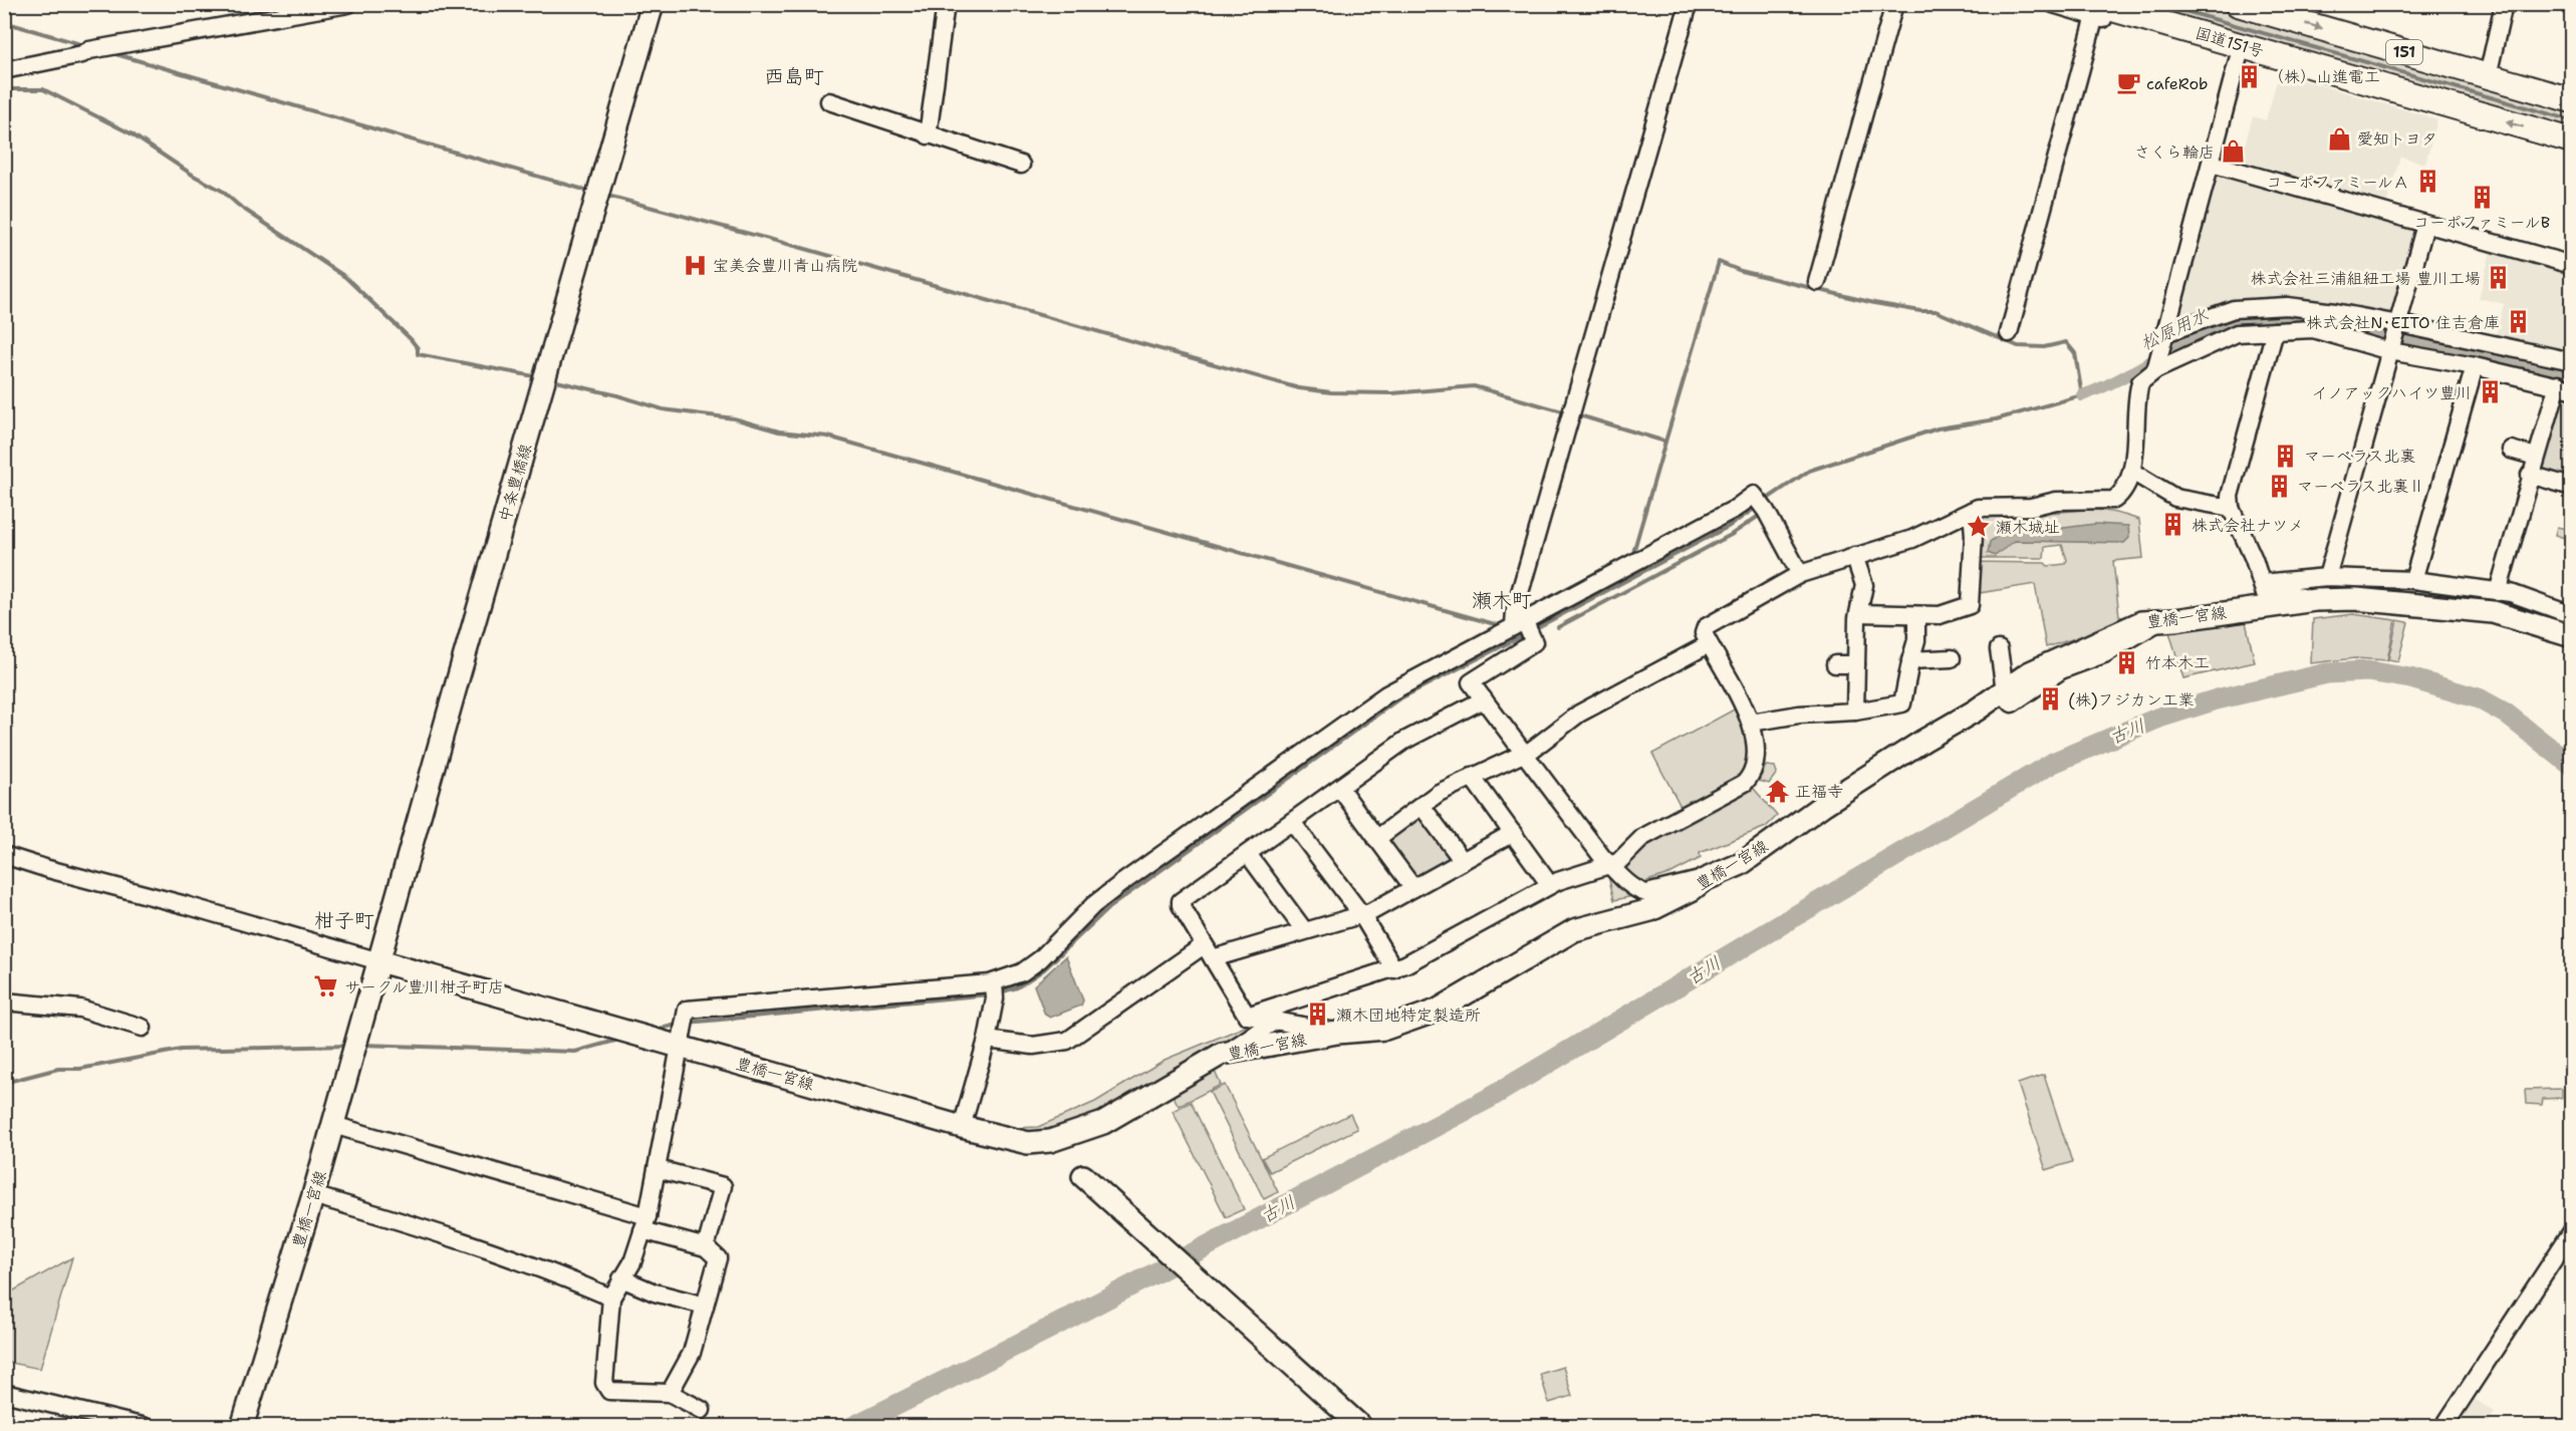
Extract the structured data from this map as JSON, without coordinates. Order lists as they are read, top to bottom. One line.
{"streets":{"highway":["国道151号","151"],"main road":["中条豊橋線","豊橋一宮線"]},"crossings":[["中条豊橋線","豊橋一宮線"]],"districts":["西島町","瀬木町","柑子町"],"water":["松原用水","古川"],"places":{"building":["（株）山進電工","コーポファミールＡ","コーポファミールB","株式会社三浦組紐工場 豊川工場","株式会社N･EITO 住吉倉庫","イノアックハイツ豊川","マーベラス北裏","マーベラス北裏Ⅱ","株式会社ナツメ","竹本木工","(株)フジカン工業","瀬木団地特定製造所"],"cafe":["cafeRob"],"shop":["愛知トヨタ","さくら輪店"],"hospital":["宝美会豊川青山病院"],"place":["瀬木城址"],"temple":["正福寺"],"supermarket":["サークル豊川柑子町店"]}}
